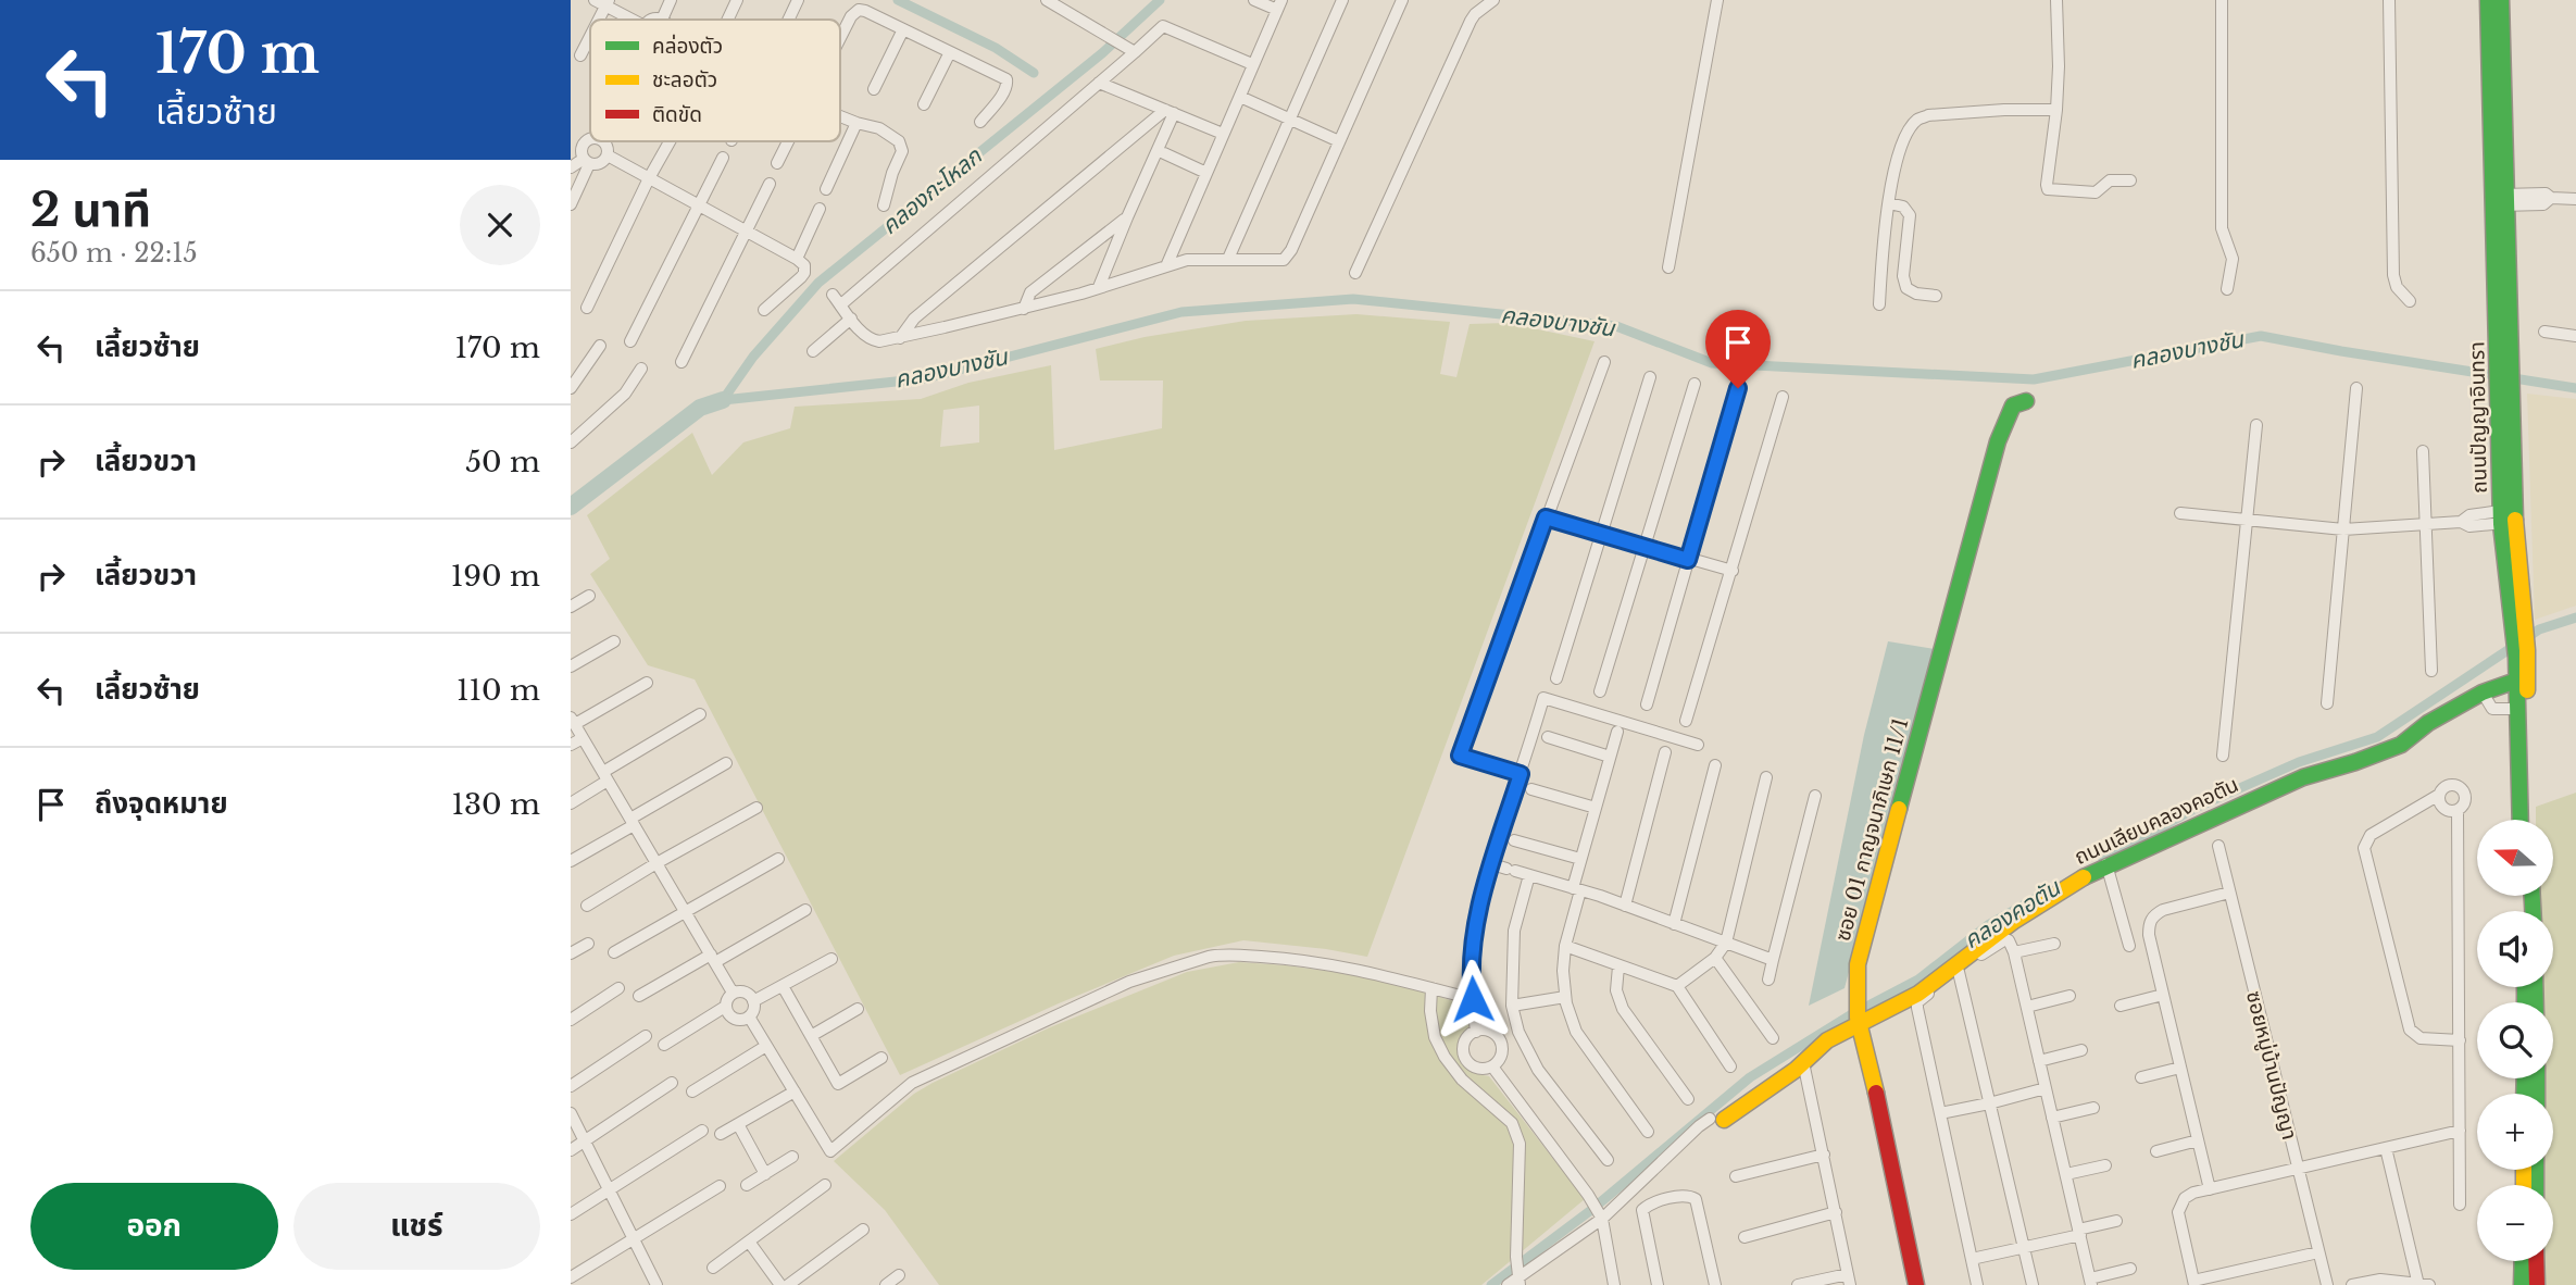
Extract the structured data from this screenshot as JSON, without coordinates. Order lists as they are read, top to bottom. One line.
{"streets":{"street":["ถนนปัญญาอินทรา","ถนนเลียบคลองคอตัน","ซอย 01 กาญจนาภิเษก 11/1","ซอยหมู่บ้านปัญญา"]},"crossings":[["ถนนปัญญาอินทรา","ถนนเลียบคลองคอตัน"],["ถนนเลียบคลองคอตัน","ซอย 01 กาญจนาภิเษก 11/1"]],"water":["คลองกะโหลก","คลองบางชัน","คลองคอตัน"],"legend":["คล่องตัว","ชะลอตัว","ติดขัด"],"north":"left","page":{"turn":["170 m","เลี้ยวซ้าย"],"heading":["2 นาที","650 m · 22:15"],"list":[{"name":"เลี้ยวซ้าย","value":"170 m"},{"name":"เลี้ยวขวา","value":"50 m"},{"name":"เลี้ยวขวา","value":"190 m"},{"name":"เลี้ยวซ้าย","value":"110 m"},{"name":"ถึงจุดหมาย","value":"130 m"}],"map_buttons":["+","−"],"buttons":["ออก","แชร์"]}}
